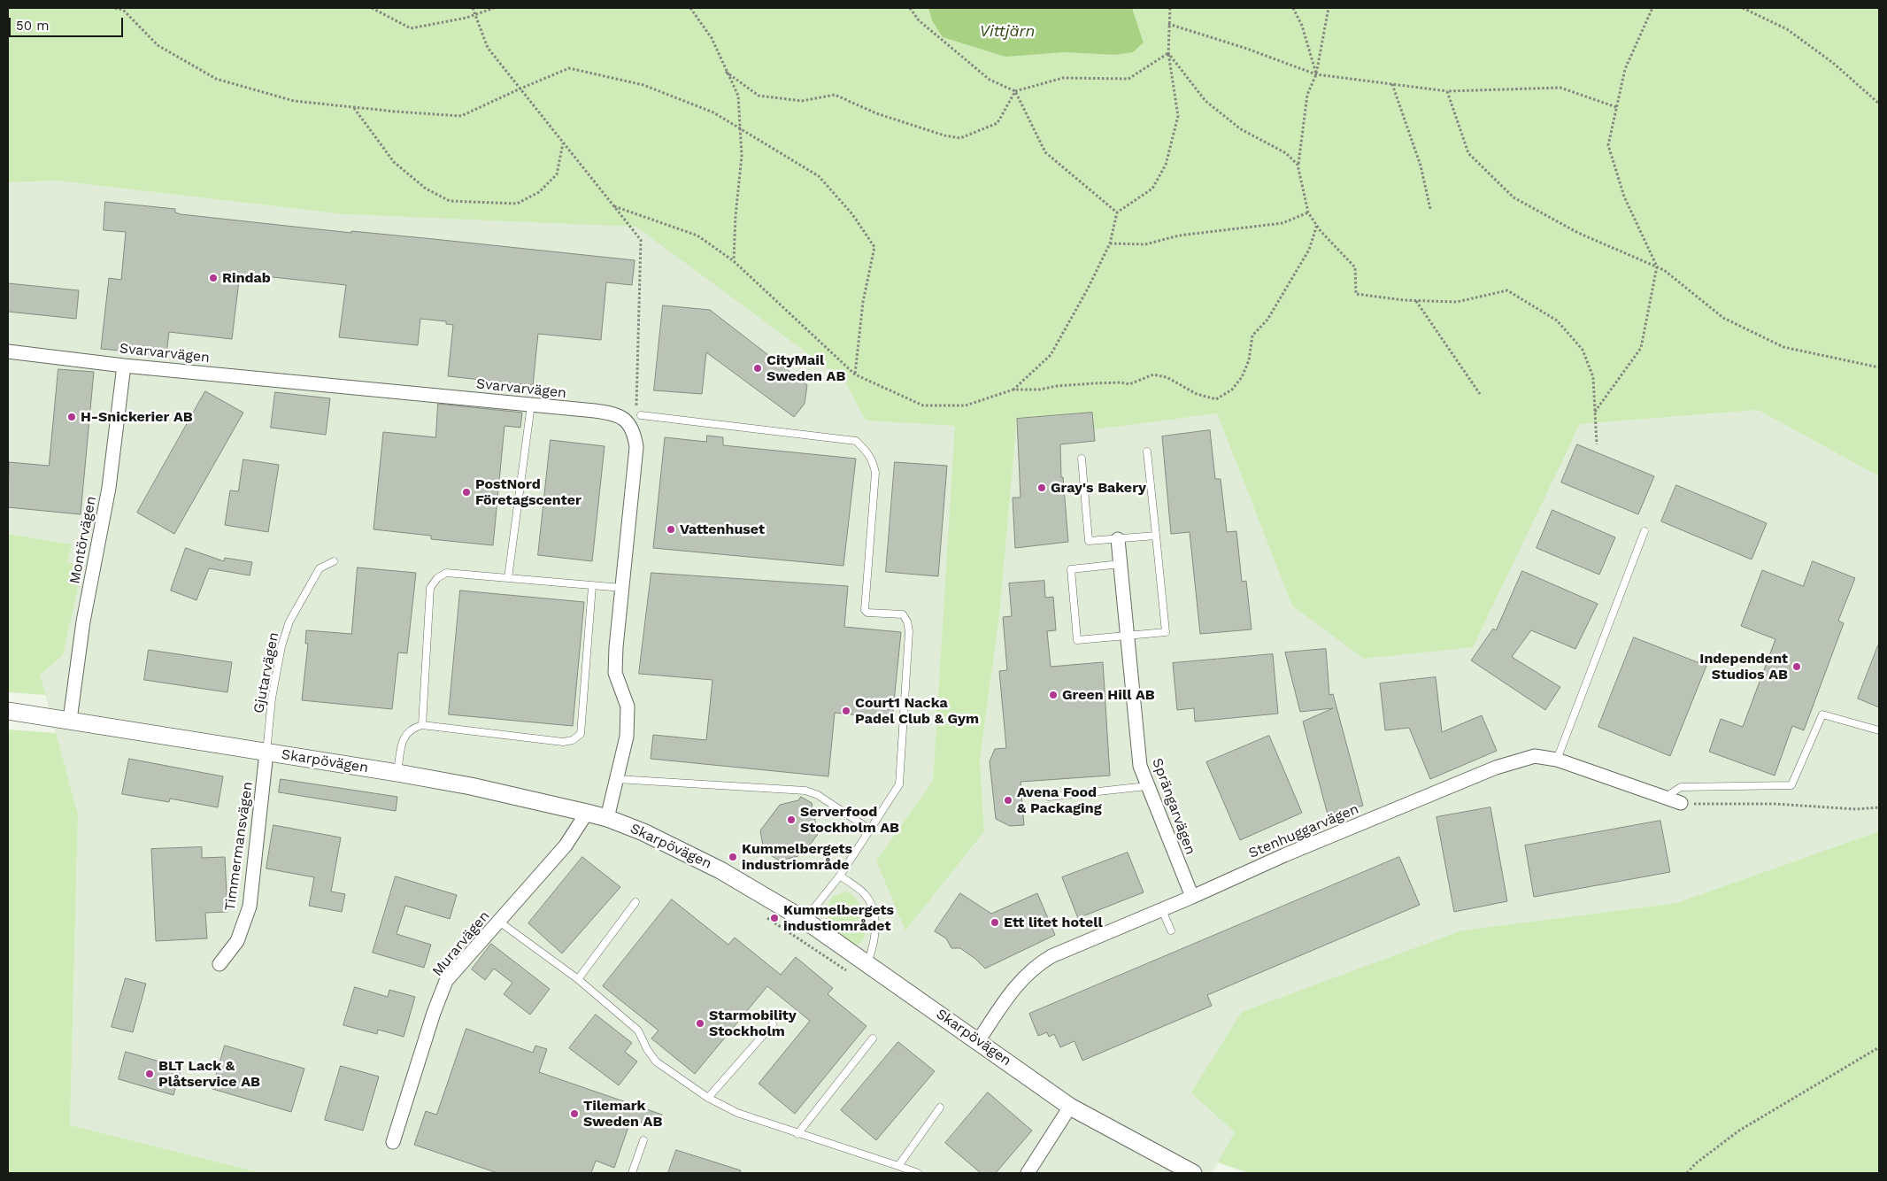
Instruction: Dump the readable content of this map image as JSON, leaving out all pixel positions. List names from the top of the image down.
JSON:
{
  "streets": {
    "street": [
      "Svarvarvägen",
      "Montörvägen",
      "Skarpövägen",
      "Sprängarvägen",
      "Stenhuggarvägen",
      "Timmermansvägen",
      "Murarvägen"
    ],
    "lane": ["Gjutarvägen"]
  },
  "crossings": [
    ["Svarvarvägen", "Montörvägen"],
    ["Svarvarvägen", "Skarpövägen"],
    ["Montörvägen", "Skarpövägen"],
    ["Gjutarvägen", "Skarpövägen"],
    ["Gjutarvägen", "Timmermansvägen"],
    ["Skarpövägen", "Stenhuggarvägen"],
    ["Skarpövägen", "Timmermansvägen"],
    ["Skarpövägen", "Murarvägen"],
    ["Sprängarvägen", "Stenhuggarvägen"]
  ],
  "water": ["Vittjärn"],
  "places": [
    "Rindab",
    "CityMail Sweden AB",
    "H-Snickerier AB",
    "Gray's Bakery",
    "PostNord Företagscenter",
    "Vattenhuset",
    "Independent Studios AB",
    "Green Hill AB",
    "Court1 Nacka Padel Club & Gym",
    "Avena Food & Packaging",
    "Serverfood Stockholm AB",
    "Kummelbergets industriområde",
    "Kummelbergets industiområdet",
    "Ett litet hotell",
    "Starmobility Stockholm",
    "BLT Lack & Plåtservice AB",
    "Tilemark Sweden AB"
  ],
  "scale_bar": "50 m"
}
